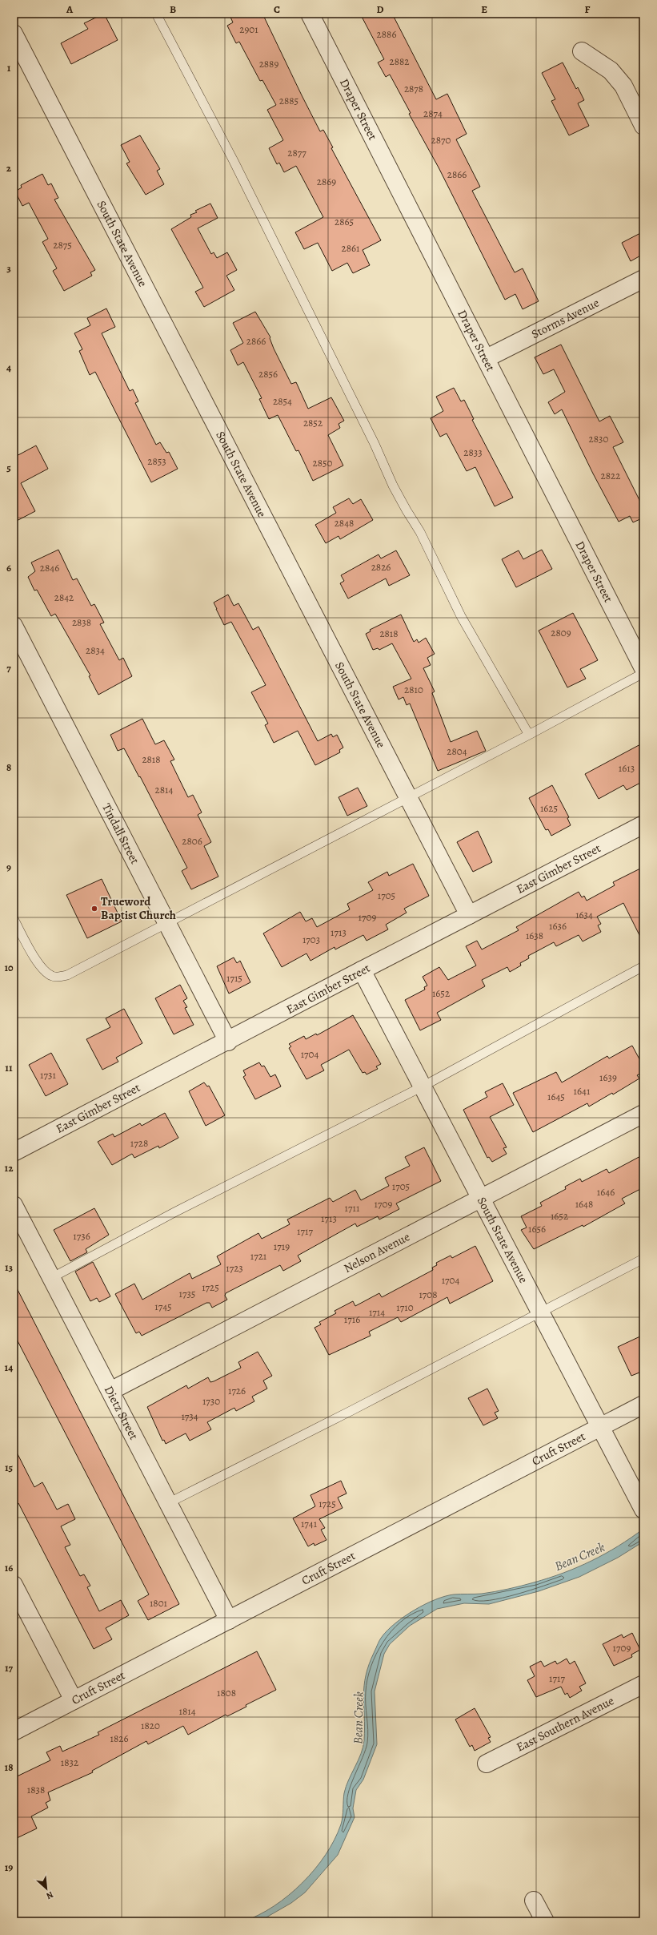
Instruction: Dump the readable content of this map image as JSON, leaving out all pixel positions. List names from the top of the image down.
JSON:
{
  "streets": {
    "street": [
      "Draper Street",
      "South State Avenue",
      "Storms Avenue",
      "Tindall Street",
      "East Gimber Street",
      "Nelson Avenue",
      "Dietz Street",
      "Cruft Street",
      "East Southern Avenue"
    ]
  },
  "crossings": [
    ["Draper Street", "Storms Avenue"],
    ["South State Avenue", "East Gimber Street"],
    ["South State Avenue", "Nelson Avenue"],
    ["South State Avenue", "Cruft Street"],
    ["Tindall Street", "East Gimber Street"],
    ["Nelson Avenue", "Dietz Street"],
    ["Dietz Street", "Cruft Street"]
  ],
  "water": ["Bean Creek"],
  "places": ["Trueword Baptist Church"],
  "house_numbers": [
    "2901",
    "2886",
    "2882",
    "2889",
    "2878",
    "2885",
    "2874",
    "2870",
    "2877",
    "2866",
    "2869",
    "2865",
    "2875",
    "2861",
    "2866",
    "2856",
    "2854",
    "2852",
    "2830",
    "2833",
    "2853",
    "2850",
    "2822",
    "2848",
    "2826",
    "2846",
    "2842",
    "2838",
    "2809",
    "2818",
    "2834",
    "2810",
    "2804",
    "2818",
    "1613",
    "2814",
    "1625",
    "2806",
    "1705",
    "1634",
    "1709",
    "1636",
    "1713",
    "1638",
    "1703",
    "1715",
    "1652",
    "1704",
    "1731",
    "1639",
    "1641",
    "1645",
    "1728",
    "1705",
    "1646",
    "1709",
    "1648",
    "1711",
    "1652",
    "1713",
    "1656",
    "1717",
    "1736",
    "1719",
    "1721",
    "1723",
    "1704",
    "1725",
    "1735",
    "1708",
    "1745",
    "1710",
    "1714",
    "1716",
    "1726",
    "1730",
    "1734",
    "1725",
    "1741",
    "1801",
    "1709",
    "1717",
    "1808",
    "1814",
    "1820",
    "1826",
    "1832",
    "1838"
  ],
  "north": "bottom right",
  "grid": {
    "columns": [
      "A",
      "B",
      "C",
      "D",
      "E",
      "F"
    ],
    "rows": [
      "1",
      "2",
      "3",
      "4",
      "5",
      "6",
      "7",
      "8",
      "9",
      "10",
      "11",
      "12",
      "13",
      "14",
      "15",
      "16",
      "17",
      "18",
      "19"
    ]
  }
}
